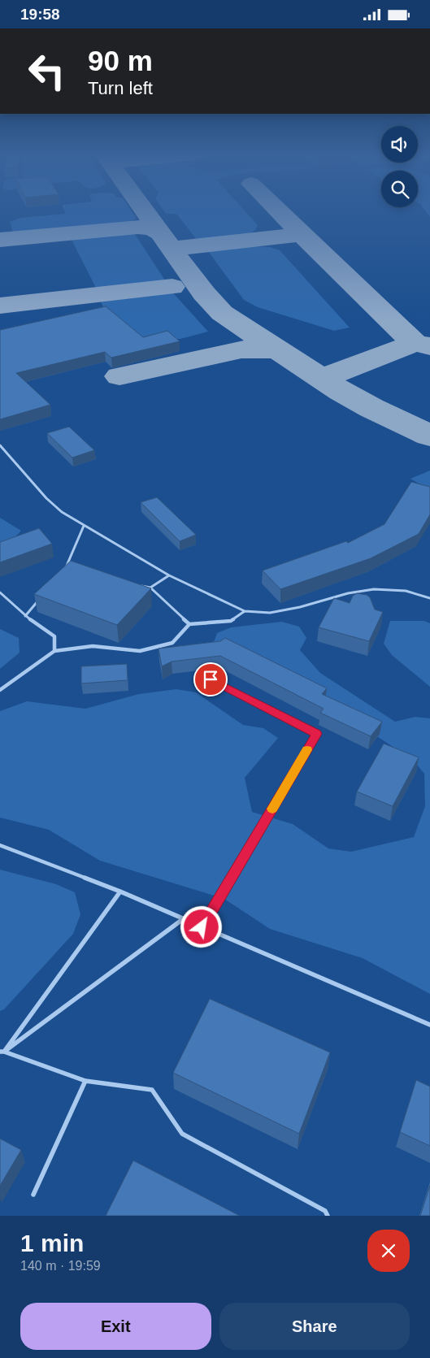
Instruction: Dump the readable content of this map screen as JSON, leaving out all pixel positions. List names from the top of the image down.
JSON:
{
  "page": {
    "status": "19:58",
    "turn": ["90 m", "Turn left"],
    "heading": ["1 min", "140 m · 19:59"],
    "buttons": ["Exit", "Share"]
  }
}
